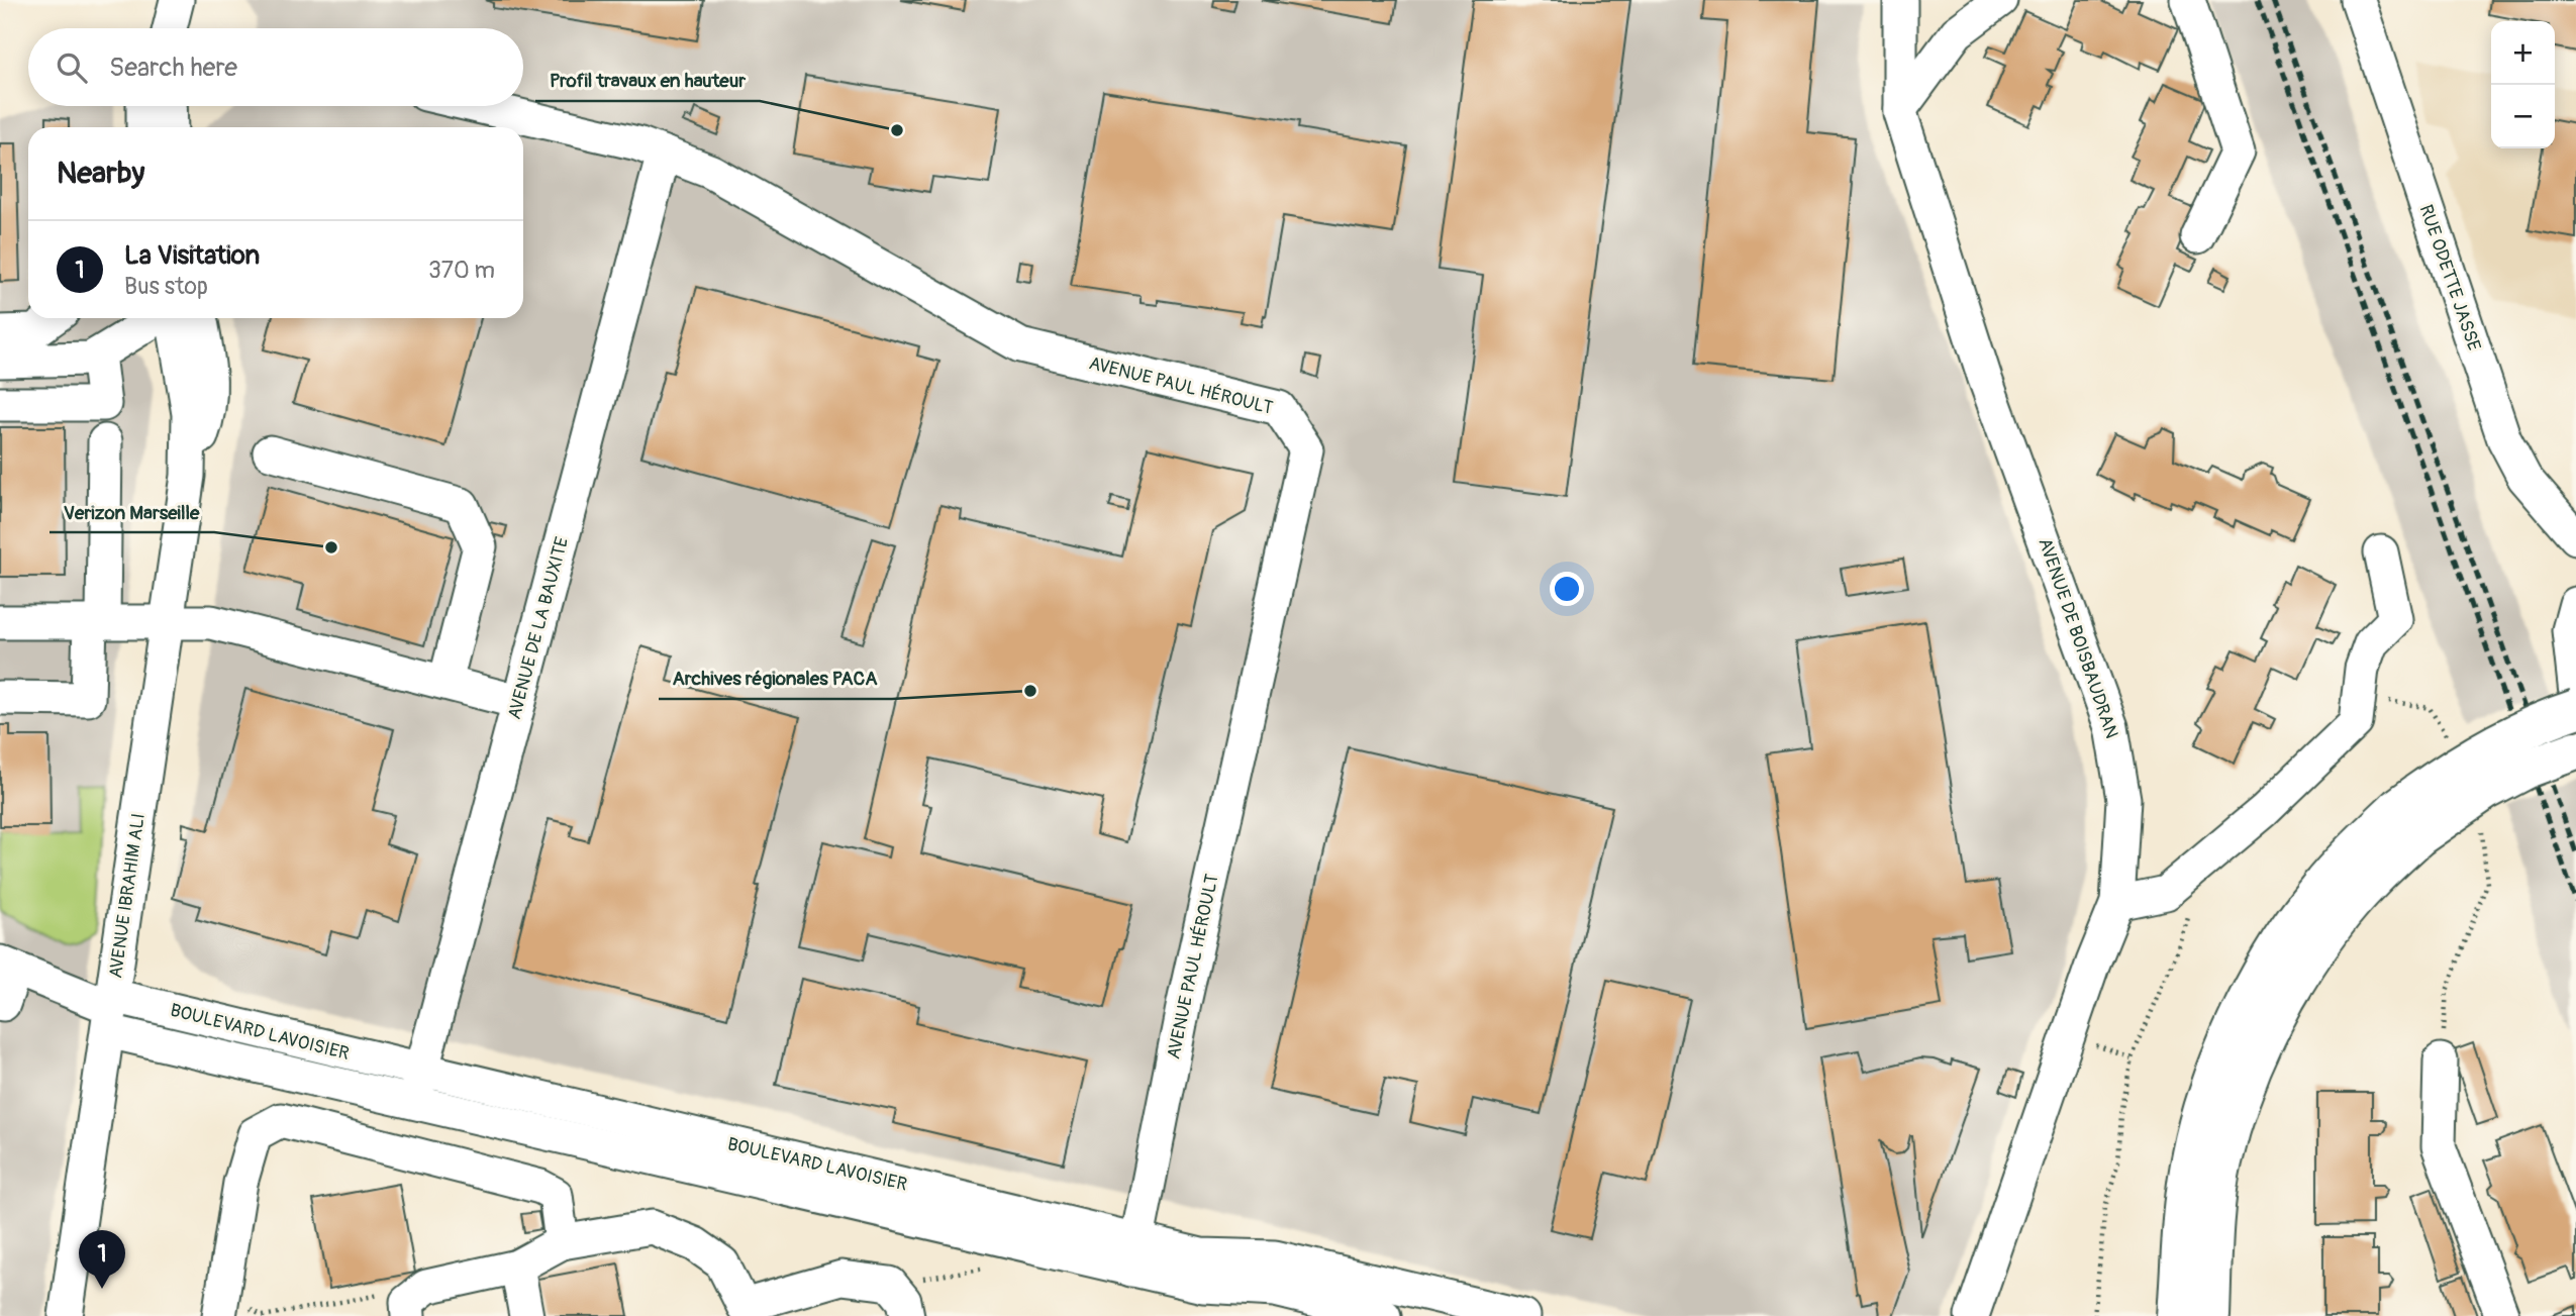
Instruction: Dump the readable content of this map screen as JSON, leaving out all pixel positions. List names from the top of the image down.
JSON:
{
  "streets": {
    "street": [
      "RUE ODETTE JASSE",
      "AVENUE PAUL HÉROULT",
      "AVENUE DE LA BAUXITE",
      "AVENUE DE BOISBAUDRAN",
      "AVENUE IBRAHIM ALI",
      "BOULEVARD LAVOISIER"
    ]
  },
  "crossings": [
    ["AVENUE PAUL HÉROULT", "AVENUE DE LA BAUXITE"],
    ["AVENUE PAUL HÉROULT", "BOULEVARD LAVOISIER"],
    ["AVENUE DE LA BAUXITE", "BOULEVARD LAVOISIER"],
    ["AVENUE IBRAHIM ALI", "BOULEVARD LAVOISIER"]
  ],
  "places": ["Profil travaux en hauteur", "Verizon Marseille", "Archives régionales PACA"],
  "page": {
    "map_buttons": ["+", "−"],
    "search": "Search here",
    "heading": "Nearby",
    "list": [
      {
        "mark": "1",
        "name": "La Visitation",
        "note": "Bus stop",
        "value": "370 m"
      }
    ],
    "pins": "1"
  }
}
